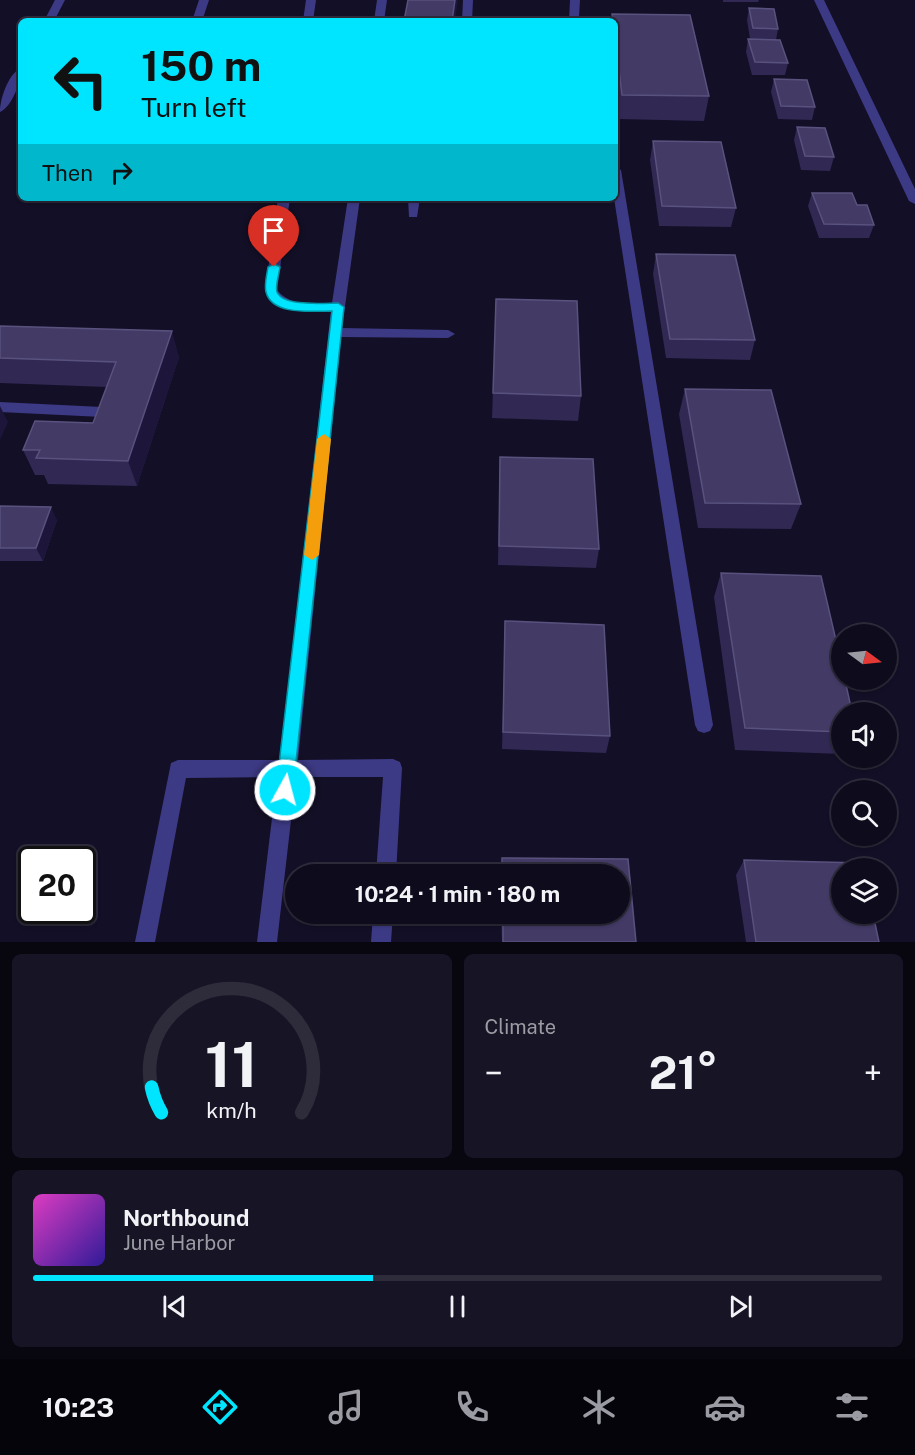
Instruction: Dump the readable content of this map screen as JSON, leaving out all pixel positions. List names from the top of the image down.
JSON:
{
  "north": "right",
  "page": {
    "turn": ["150 m", "Turn left"],
    "then": "Then",
    "limit": "20",
    "trip": "10:24 · 1 min · 180 m",
    "tile": "Climate",
    "heat": ["−", "21°", "+"],
    "song": ["Northbound", "June Harbor"],
    "tabs": "10:23",
    "gauge": ["11", "km/h"]
  }
}
